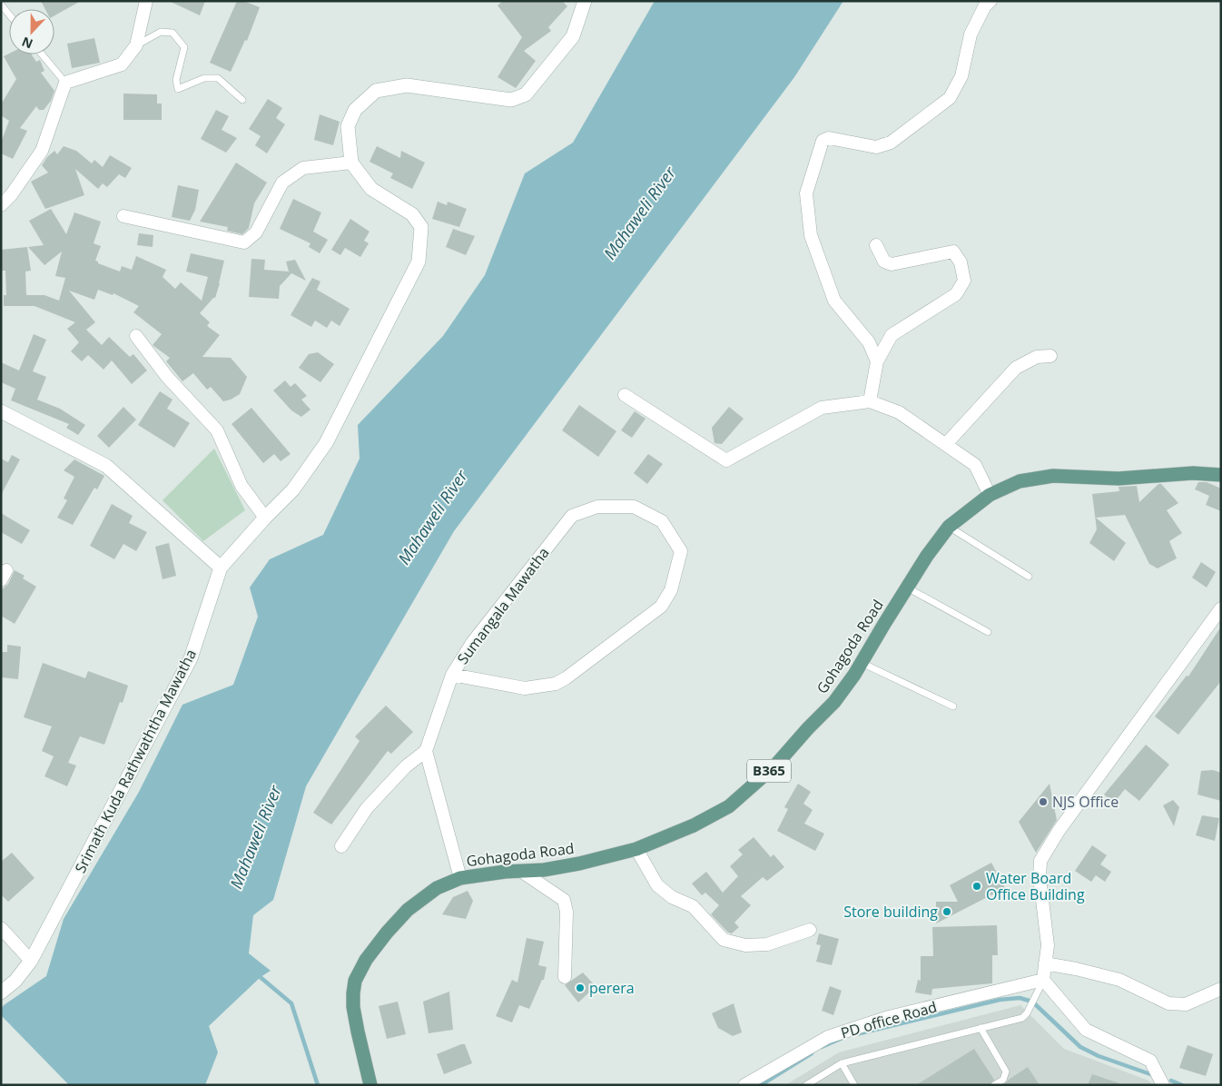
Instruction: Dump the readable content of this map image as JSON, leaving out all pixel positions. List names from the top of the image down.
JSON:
{
  "streets": {
    "main road": ["Gohagoda Road", "B365"],
    "street": ["Sumangala Mawatha", "Srimath Kuda Rathwaththa Mawatha", "PD office Road"]
  },
  "water": ["Mahaweli River"],
  "places": [
    "NJS Office",
    "Water Board Office Building",
    "Store building",
    "perera"
  ],
  "north": "bottom"
}
